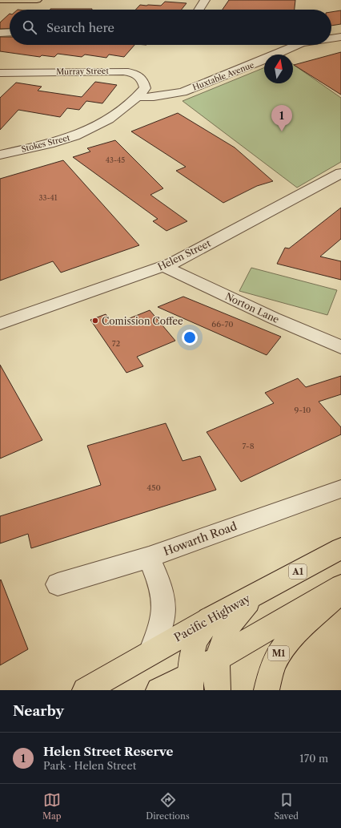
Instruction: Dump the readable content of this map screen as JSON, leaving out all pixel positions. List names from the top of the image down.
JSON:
{
  "streets": {
    "main road": ["A1", "Pacific Highway", "M1"],
    "street": [
      "Murray Street",
      "Huxtable Avenue",
      "Stokes Street",
      "Helen Street",
      "Norton Lane",
      "Howarth Road"
    ]
  },
  "crossings": [
    ["Murray Street", "Huxtable Avenue"],
    ["Murray Street", "Stokes Street"],
    ["Huxtable Avenue", "Stokes Street"],
    ["Helen Street", "Norton Lane"],
    ["A1", "Pacific Highway"]
  ],
  "places": ["Comission Coffee"],
  "house_numbers": [
    "43-45",
    "33-41",
    "66-70",
    "72",
    "9-10",
    "7-8",
    "450"
  ],
  "north": "top",
  "page": {
    "search": "Search here",
    "pins": "1",
    "heading": "Nearby",
    "list": [
      {
        "mark": "1",
        "name": "Helen Street Reserve",
        "note": "Park · Helen Street",
        "value": "170 m"
      }
    ],
    "nav": ["Map", "Directions", "Saved"]
  }
}
